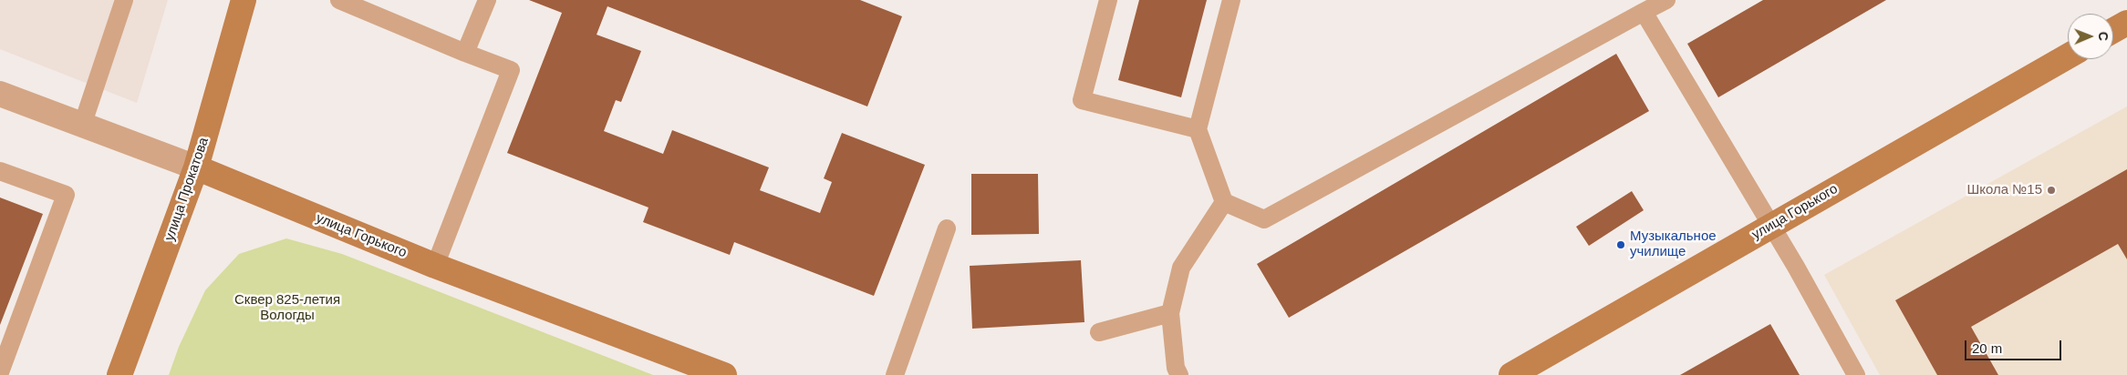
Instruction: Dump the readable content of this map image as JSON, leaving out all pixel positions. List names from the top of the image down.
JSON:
{
  "streets": {
    "street": ["улица Прокатова", "улица Горького"]
  },
  "crossings": [
    ["улица Прокатова", "улица Горького"]
  ],
  "parks": ["Сквер 825-летия Вологды"],
  "places": ["Школа №15", "Музыкальное училище"],
  "scale_bar": "20 m",
  "north": "right"
}
